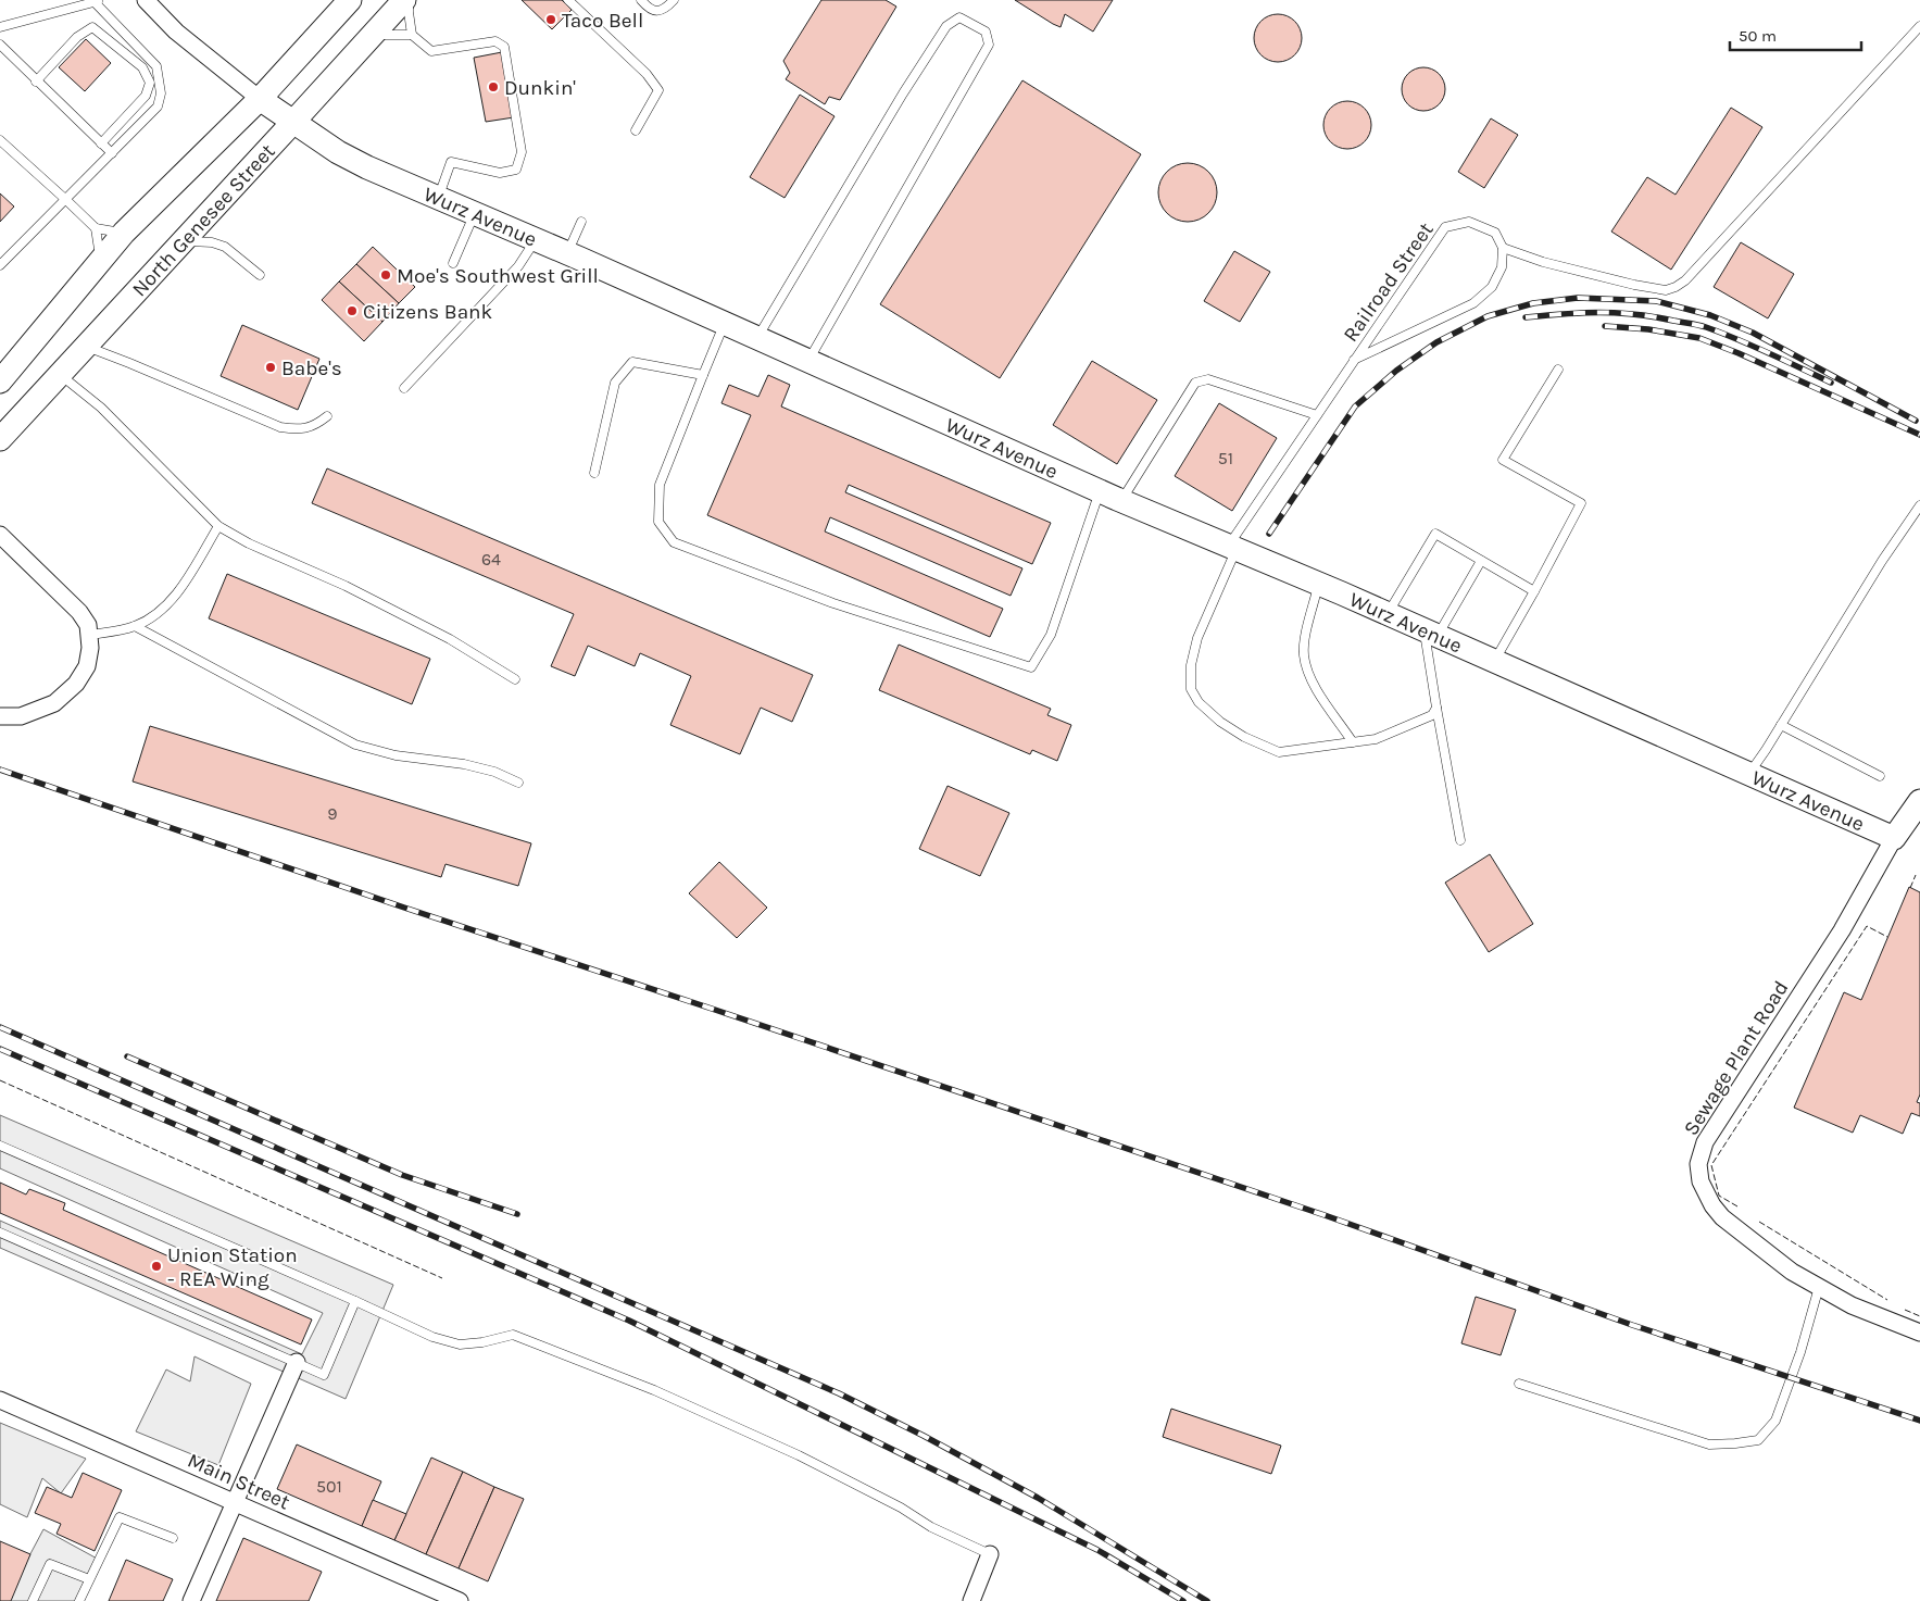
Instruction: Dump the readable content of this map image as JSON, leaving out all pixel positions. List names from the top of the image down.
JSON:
{
  "streets": {
    "street": [
      "Wurz Avenue",
      "North Genesee Street",
      "Sewage Plant Road",
      "Main Street"
    ],
    "lane": ["Railroad Street"]
  },
  "crossings": [
    ["Wurz Avenue", "North Genesee Street"],
    ["Wurz Avenue", "Railroad Street"],
    ["Wurz Avenue", "Sewage Plant Road"]
  ],
  "places": [
    "Taco Bell",
    "Dunkin'",
    "Moe's Southwest Grill",
    "Citizens Bank",
    "Babe's",
    "Union Station - REA Wing"
  ],
  "house_numbers": [
    "51",
    "64",
    "9",
    "501"
  ],
  "scale_bar": "50 m"
}
